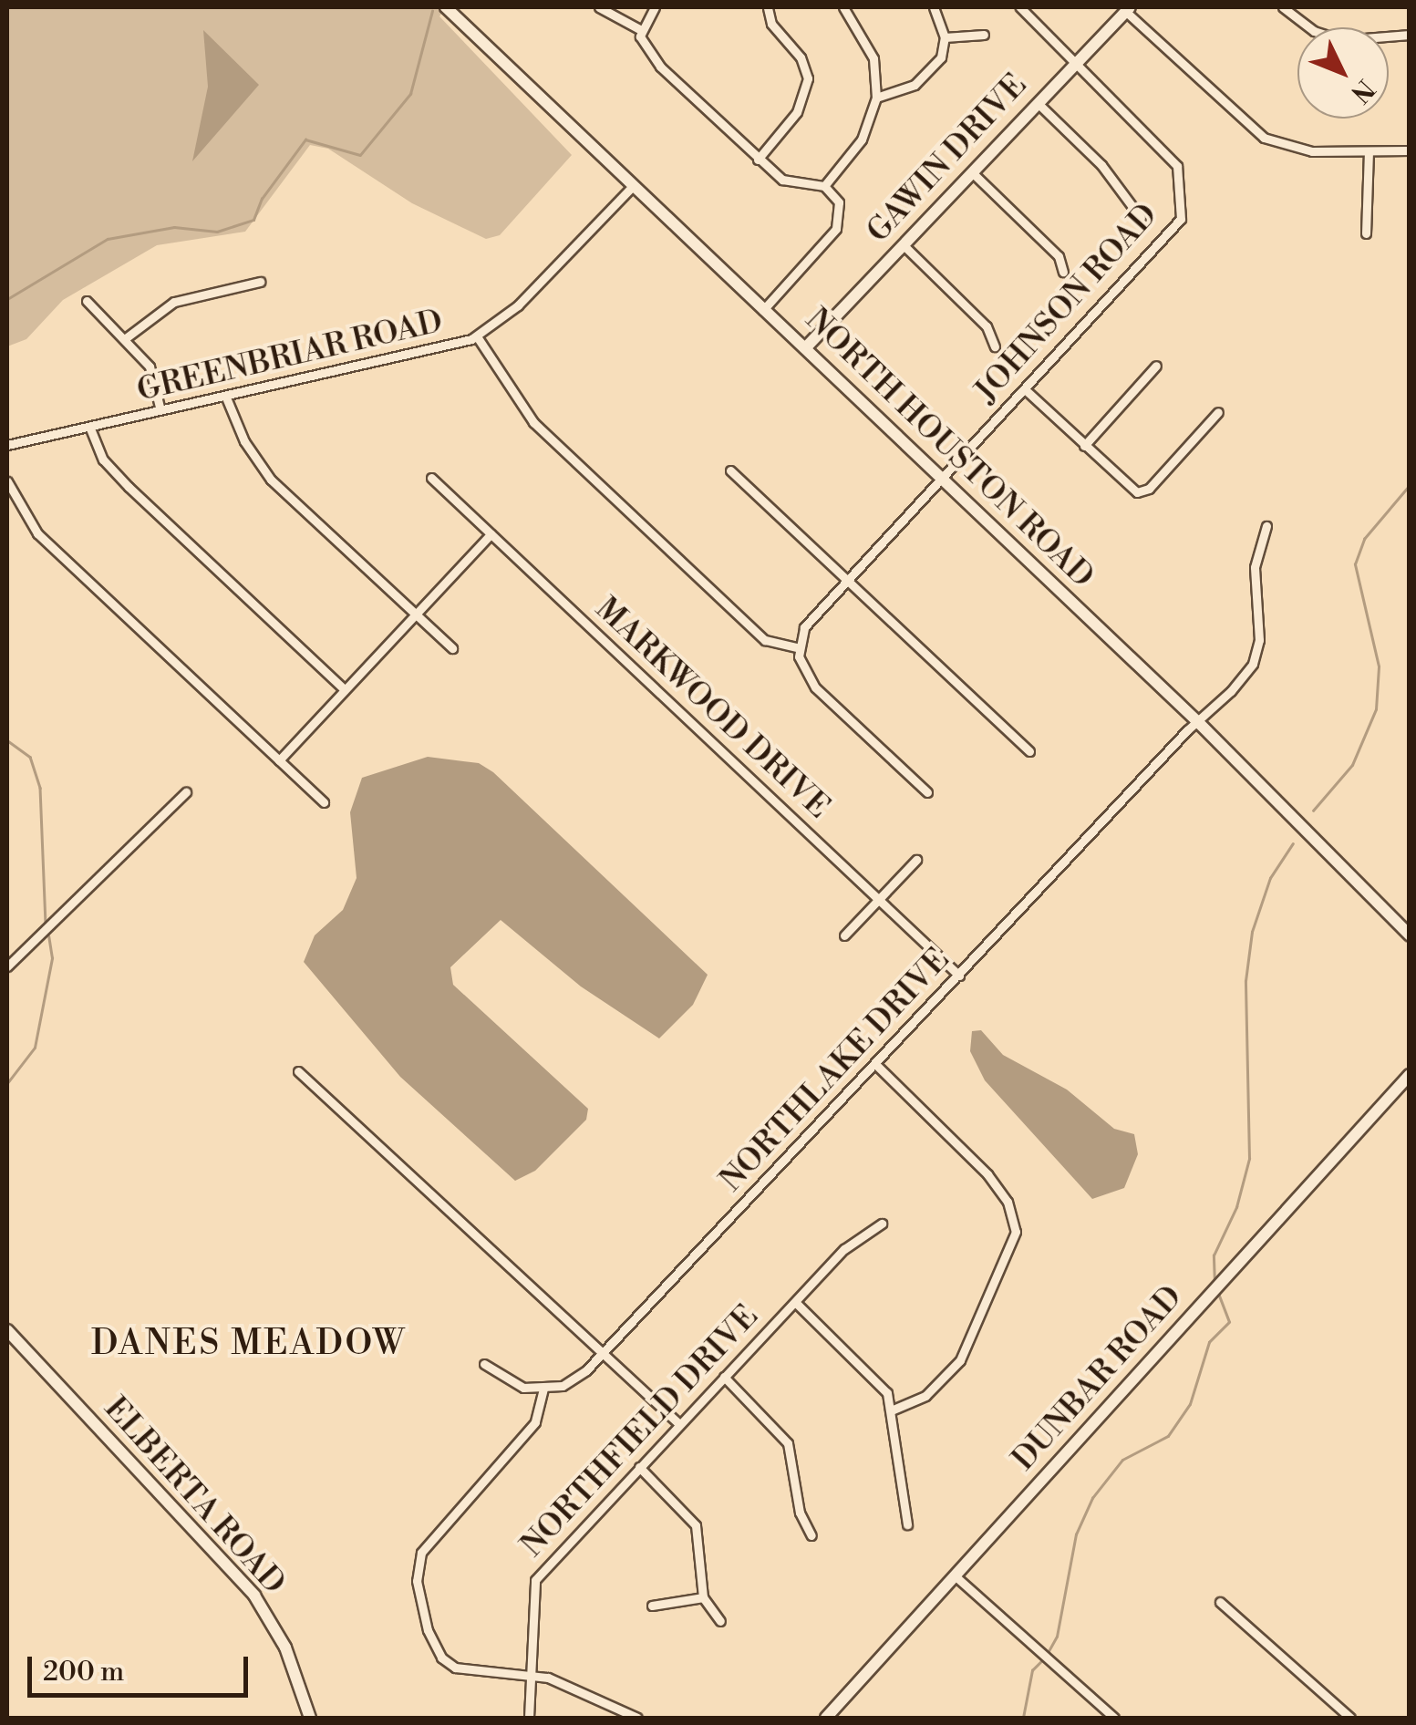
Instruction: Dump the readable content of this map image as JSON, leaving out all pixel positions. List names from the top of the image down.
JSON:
{
  "streets": {
    "street": [
      "GAWIN DRIVE",
      "JOHNSON ROAD",
      "GREENBRIAR ROAD",
      "NORTH HOUSTON ROAD",
      "MARKWOOD DRIVE",
      "NORTHLAKE DRIVE",
      "DUNBAR ROAD",
      "NORTHFIELD DRIVE",
      "ELBERTA ROAD"
    ]
  },
  "crossings": [
    ["GAWIN DRIVE", "JOHNSON ROAD"],
    ["GAWIN DRIVE", "NORTH HOUSTON ROAD"],
    ["JOHNSON ROAD", "NORTH HOUSTON ROAD"],
    ["GREENBRIAR ROAD", "NORTH HOUSTON ROAD"],
    ["NORTH HOUSTON ROAD", "NORTHLAKE DRIVE"],
    ["MARKWOOD DRIVE", "NORTHLAKE DRIVE"]
  ],
  "districts": ["DANES MEADOW"],
  "scale_bar": "200 m",
  "north": "bottom right"
}
